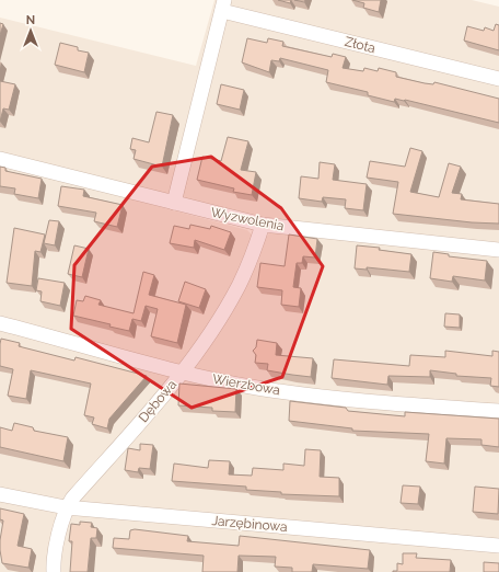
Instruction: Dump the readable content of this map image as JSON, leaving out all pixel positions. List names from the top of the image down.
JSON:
{
  "streets": {
    "street": [
      "Złota",
      "Wyzwolenia",
      "Wierzbowa",
      "Dębowa",
      "Jarzębinowa"
    ]
  },
  "crossings": [
    ["Wyzwolenia", "Dębowa"],
    ["Wierzbowa", "Dębowa"],
    ["Dębowa", "Jarzębinowa"]
  ],
  "north": "top"
}
